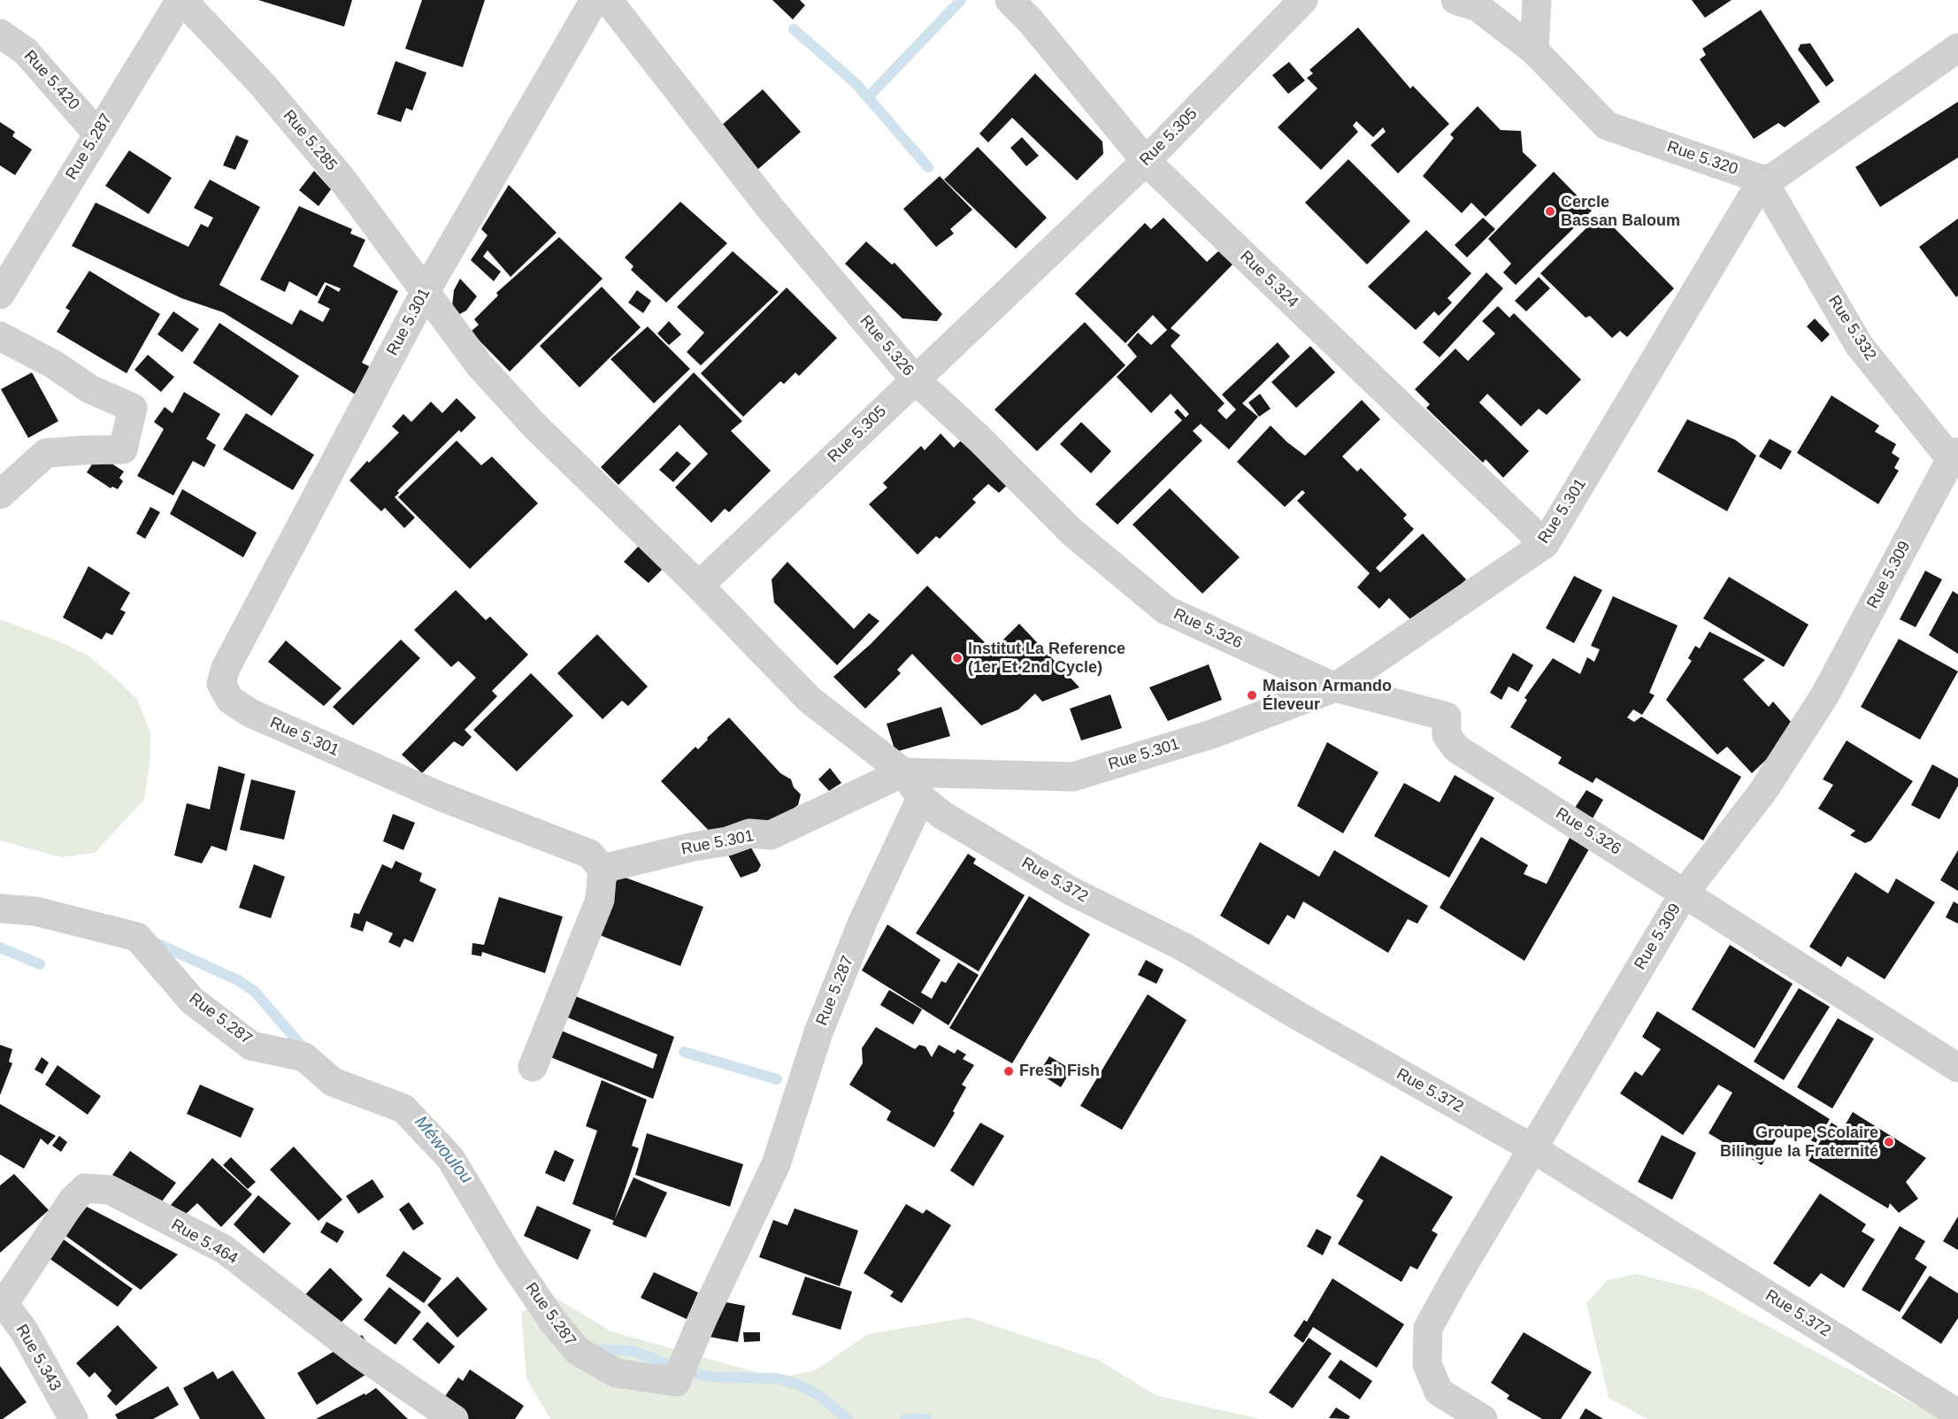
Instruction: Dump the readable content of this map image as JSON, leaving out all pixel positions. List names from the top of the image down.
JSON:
{
  "streets": {
    "street": [
      "Rue 5.420",
      "Rue 5.305",
      "Rue 5.285",
      "Rue 5.287",
      "Rue 5.320",
      "Rue 5.324",
      "Rue 5.301",
      "Rue 5.332",
      "Rue 5.326",
      "Rue 5.309",
      "Rue 5.372",
      "Rue 5.464",
      "Rue 5.343"
    ]
  },
  "crossings": [
    ["Rue 5.420", "Rue 5.287"],
    ["Rue 5.305", "Rue 5.324"],
    ["Rue 5.305", "Rue 5.326"],
    ["Rue 5.305", "Rue 5.372"],
    ["Rue 5.285", "Rue 5.287"],
    ["Rue 5.285", "Rue 5.301"],
    ["Rue 5.287", "Rue 5.372"],
    ["Rue 5.320", "Rue 5.301"],
    ["Rue 5.320", "Rue 5.332"],
    ["Rue 5.324", "Rue 5.301"],
    ["Rue 5.301", "Rue 5.332"],
    ["Rue 5.301", "Rue 5.326"],
    ["Rue 5.301", "Rue 5.372"],
    ["Rue 5.332", "Rue 5.309"],
    ["Rue 5.326", "Rue 5.309"],
    ["Rue 5.309", "Rue 5.372"],
    ["Rue 5.464", "Rue 5.343"]
  ],
  "water": ["Méwoulou"],
  "places": [
    "Cercle Bassan Baloum",
    "Institut La Reference (1er Et 2nd Cycle)",
    "Maison Armando Éleveur",
    "Fresh Fish",
    "Groupe Scolaire Bilingue la Fraternité"
  ]
}
